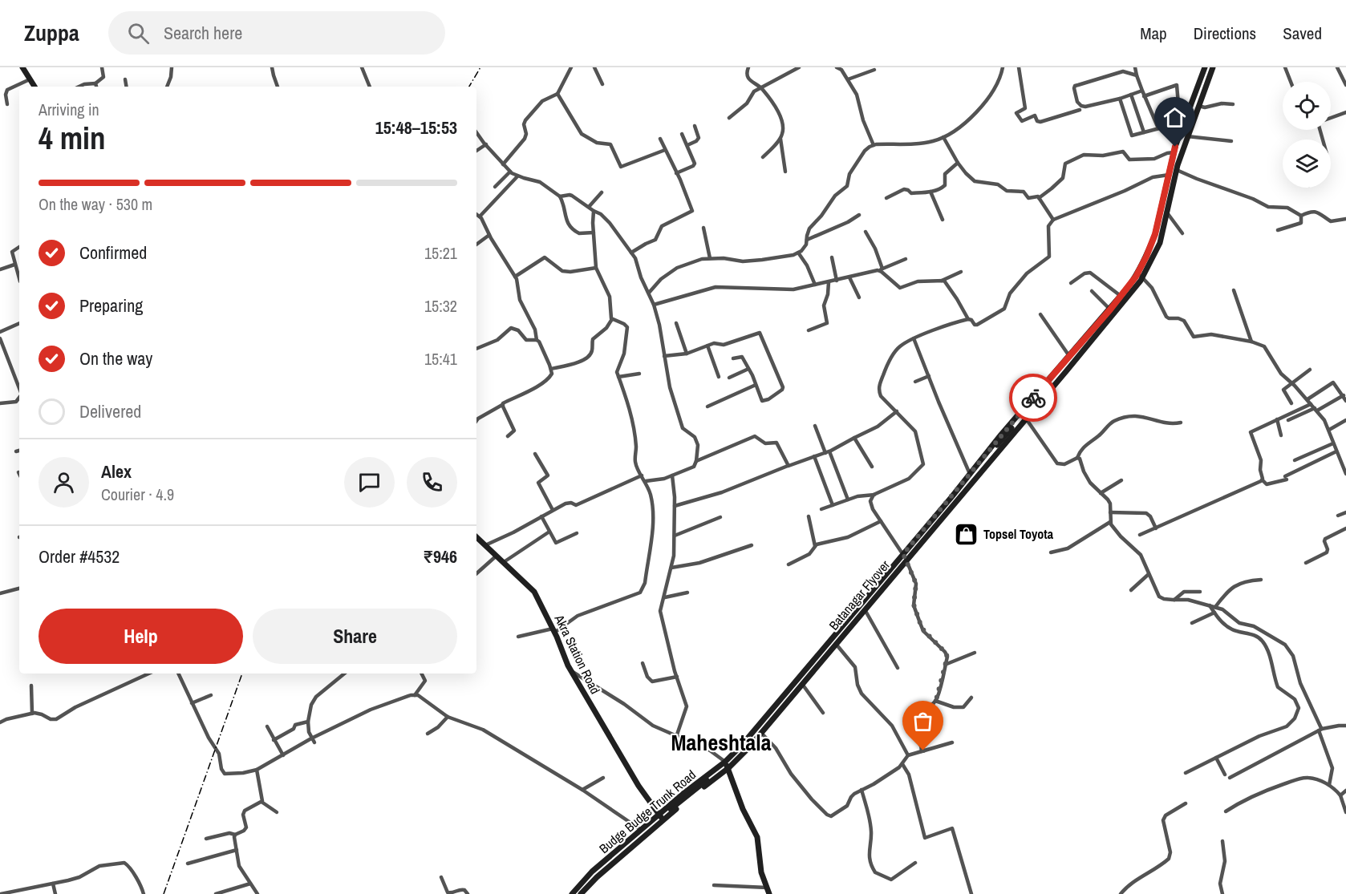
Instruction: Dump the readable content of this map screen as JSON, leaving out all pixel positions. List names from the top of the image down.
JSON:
{
  "streets": {
    "street": ["Batanagar Flyover", "Akra Station Road", "Budge Budge Trunk Road"]
  },
  "crossings": [
    ["Batanagar Flyover", "Budge Budge Trunk Road"],
    ["Akra Station Road", "Budge Budge Trunk Road"]
  ],
  "districts": ["Maheshtala"],
  "places": {
    "shop": ["Topsel Toyota"]
  },
  "page": {
    "header": "Zuppa",
    "search": "Search here",
    "nav": ["Map", "Directions", "Saved"],
    "heading": ["4 min", "Arriving in", "15:48–15:53"],
    "panel": [
      "Alex",
      "Courier · 4.9",
      "Order #4532",
      "₹946"
    ],
    "bar": "On the way · 530 m",
    "list": [
      ["Confirmed", "15:21"],
      ["Preparing", "15:32"],
      ["On the way", "15:41"],
      "Delivered"
    ],
    "buttons": ["Help", "Share"]
  }
}
